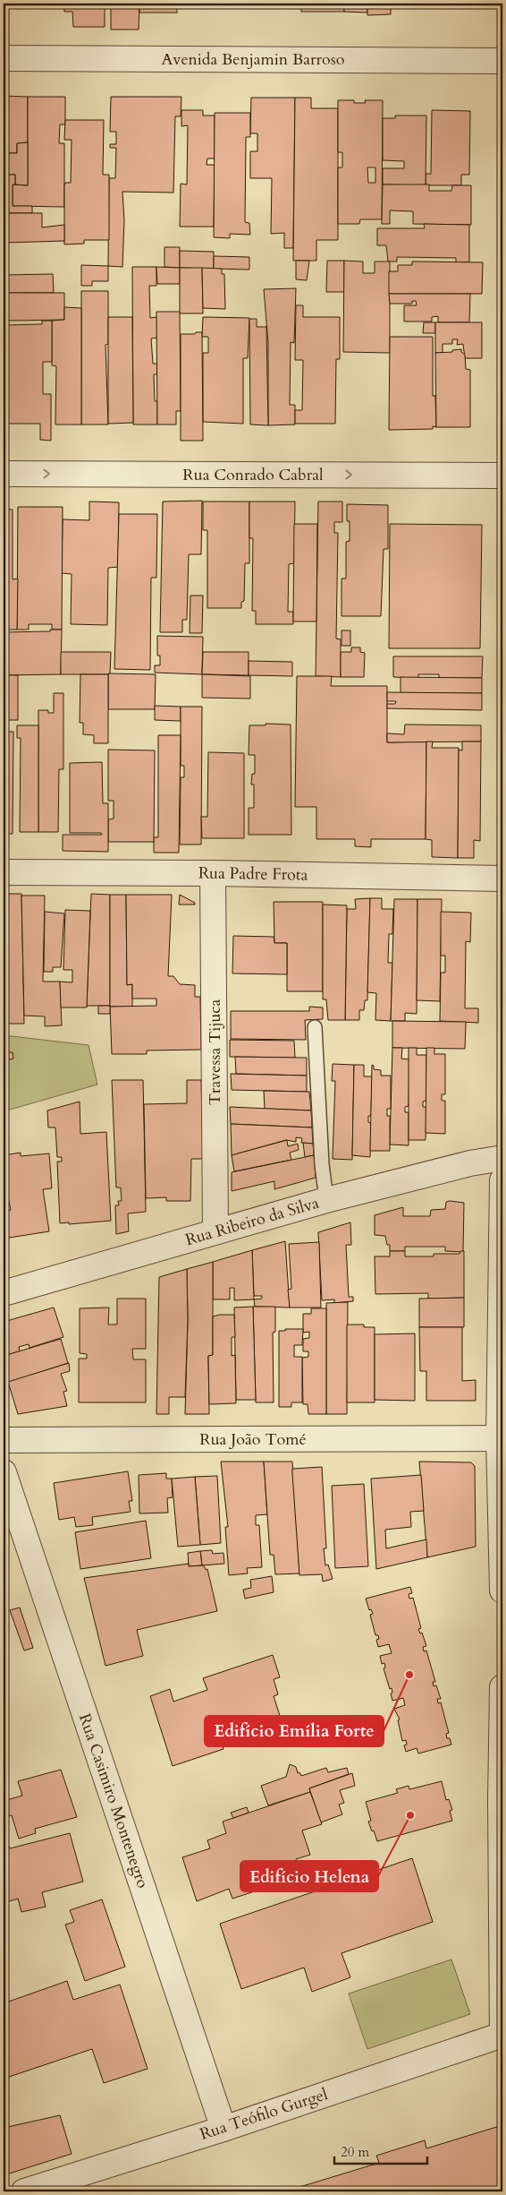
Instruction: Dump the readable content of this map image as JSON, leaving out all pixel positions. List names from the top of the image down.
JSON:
{
  "streets": {
    "street": [
      "Avenida Benjamin Barroso",
      "Rua Conrado Cabral",
      "Rua Padre Frota",
      "Travessa Tijuca",
      "Rua Ribeiro da Silva",
      "Rua João Tomé",
      "Rua Casimiro Montenegro",
      "Rua Teófilo Gurgel"
    ]
  },
  "crossings": [
    ["Rua Padre Frota", "Travessa Tijuca"],
    ["Travessa Tijuca", "Rua Ribeiro da Silva"],
    ["Rua Casimiro Montenegro", "Rua Teófilo Gurgel"]
  ],
  "one_way": ["Rua Conrado Cabral"],
  "places": ["Edifício Emília Forte", "Edifício Helena"],
  "scale_bar": "20 m"
}
